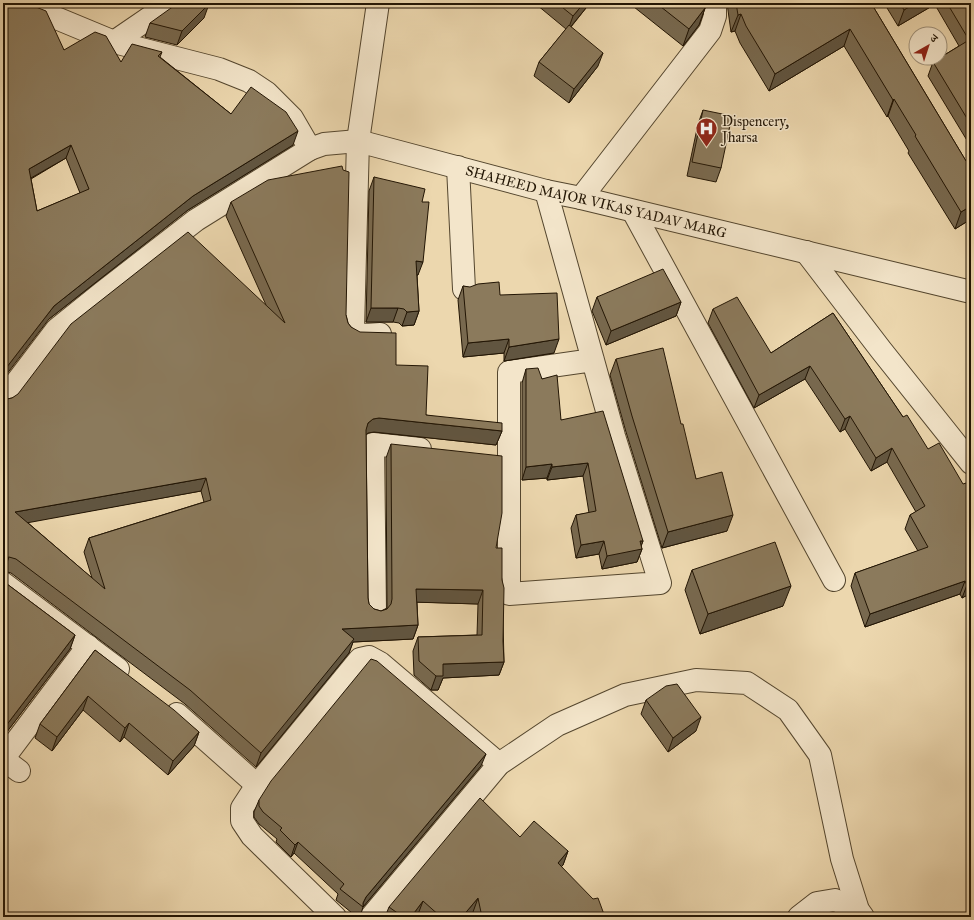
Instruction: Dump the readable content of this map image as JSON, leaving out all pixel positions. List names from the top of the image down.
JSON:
{
  "streets": {
    "street": ["SHAHEED MAJOR VIKAS YADAV MARG"]
  },
  "places": {
    "hospital": ["Dispencery, Jharsa"]
  },
  "north": "top right"
}
